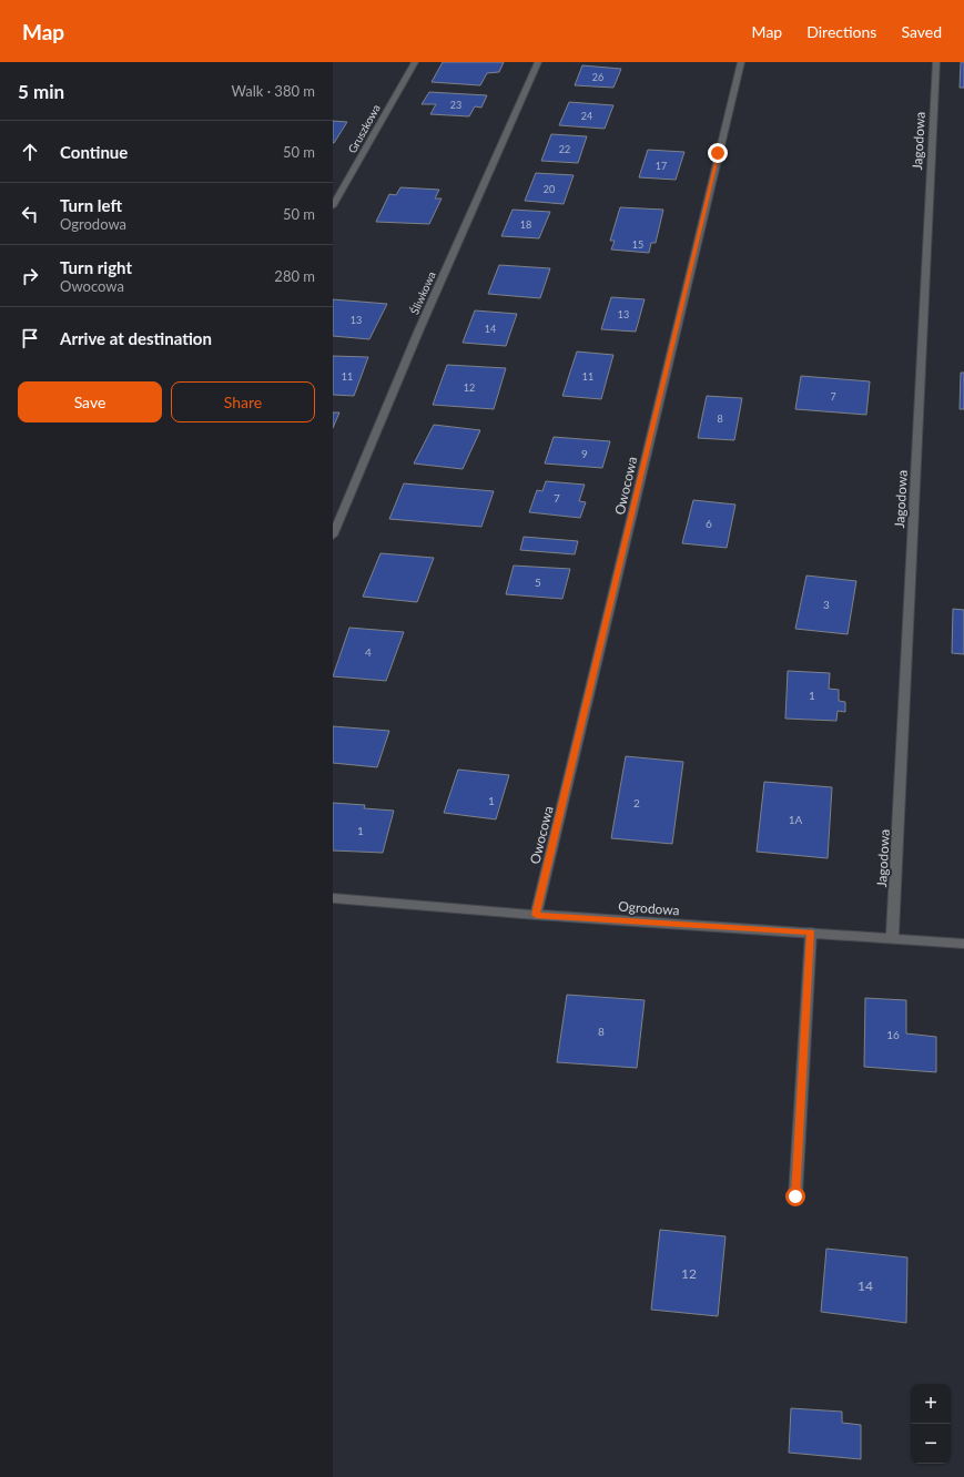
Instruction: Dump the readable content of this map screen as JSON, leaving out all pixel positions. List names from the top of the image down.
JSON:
{
  "streets": {
    "street": [
      "Gruszkowa",
      "Jagodowa",
      "Śliwkowa",
      "Owocowa",
      "Ogrodowa"
    ]
  },
  "crossings": [
    ["Jagodowa", "Ogrodowa"],
    ["Owocowa", "Ogrodowa"]
  ],
  "house_numbers": [
    "26",
    "23",
    "24",
    "22",
    "17",
    "20",
    "18",
    "15",
    "13",
    "13",
    "14",
    "11",
    "11",
    "12",
    "7",
    "8",
    "9",
    "7",
    "6",
    "5",
    "3",
    "4",
    "1",
    "1",
    "2",
    "1A",
    "1",
    "8",
    "16",
    "12",
    "14"
  ],
  "page": {
    "header": "Map",
    "nav": ["Map", "Directions", "Saved"],
    "heading": ["5 min", "Walk · 380 m"],
    "list": [
      ["Continue", "50 m"],
      ["Turn left", "Ogrodowa", "50 m"],
      ["Turn right", "Owocowa", "280 m"],
      "Arrive at destination"
    ],
    "buttons": ["Save", "Share"],
    "map_buttons": ["+", "−"]
  }
}
